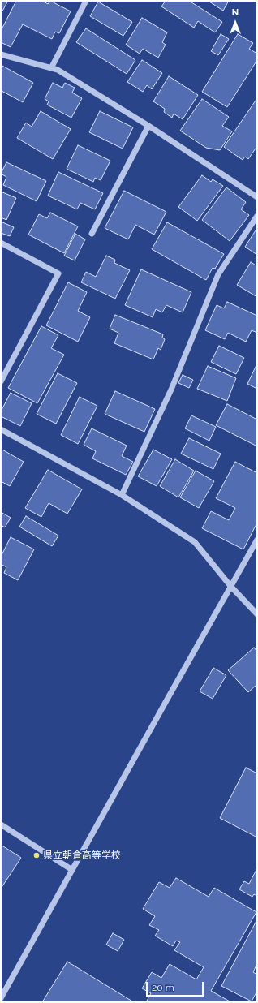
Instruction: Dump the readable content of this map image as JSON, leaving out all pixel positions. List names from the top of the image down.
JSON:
{
  "places": ["県立朝倉高等学校"],
  "scale_bar": "20 m",
  "north": "top"
}
